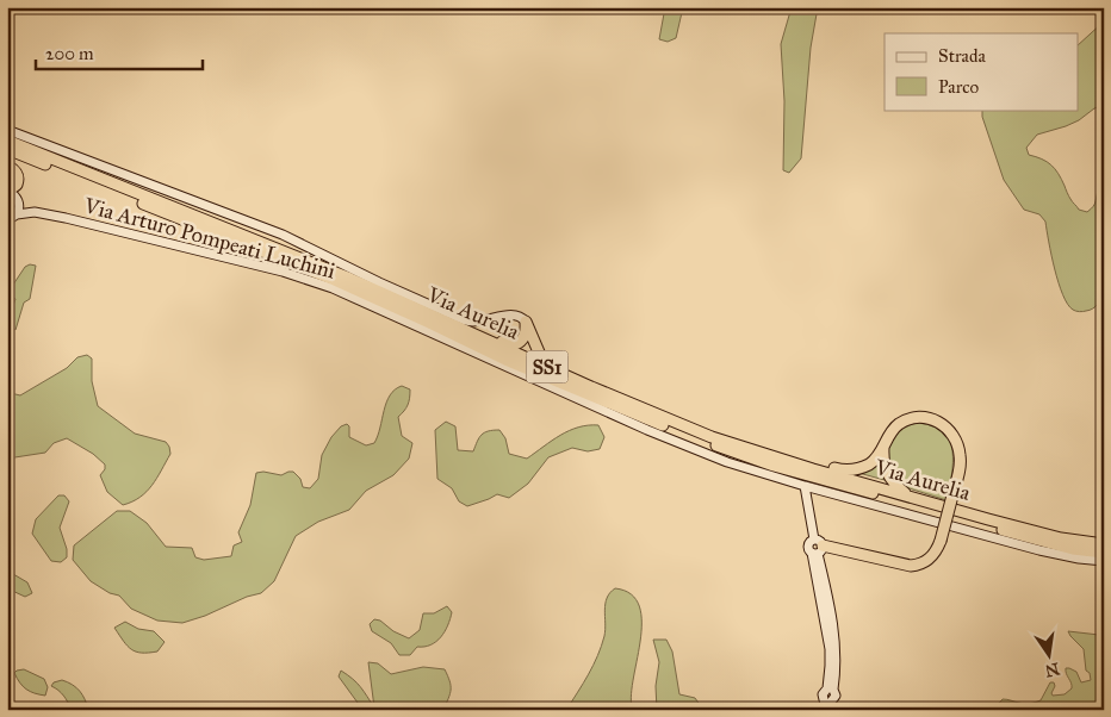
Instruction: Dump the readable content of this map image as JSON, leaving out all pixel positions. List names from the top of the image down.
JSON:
{
  "streets": {
    "highway": ["Via Aurelia", "SS1"],
    "street": ["Via Arturo Pompeati Luchini"]
  },
  "legend": ["Strada", "Parco"],
  "scale_bar": "200 m",
  "north": "bottom"
}
